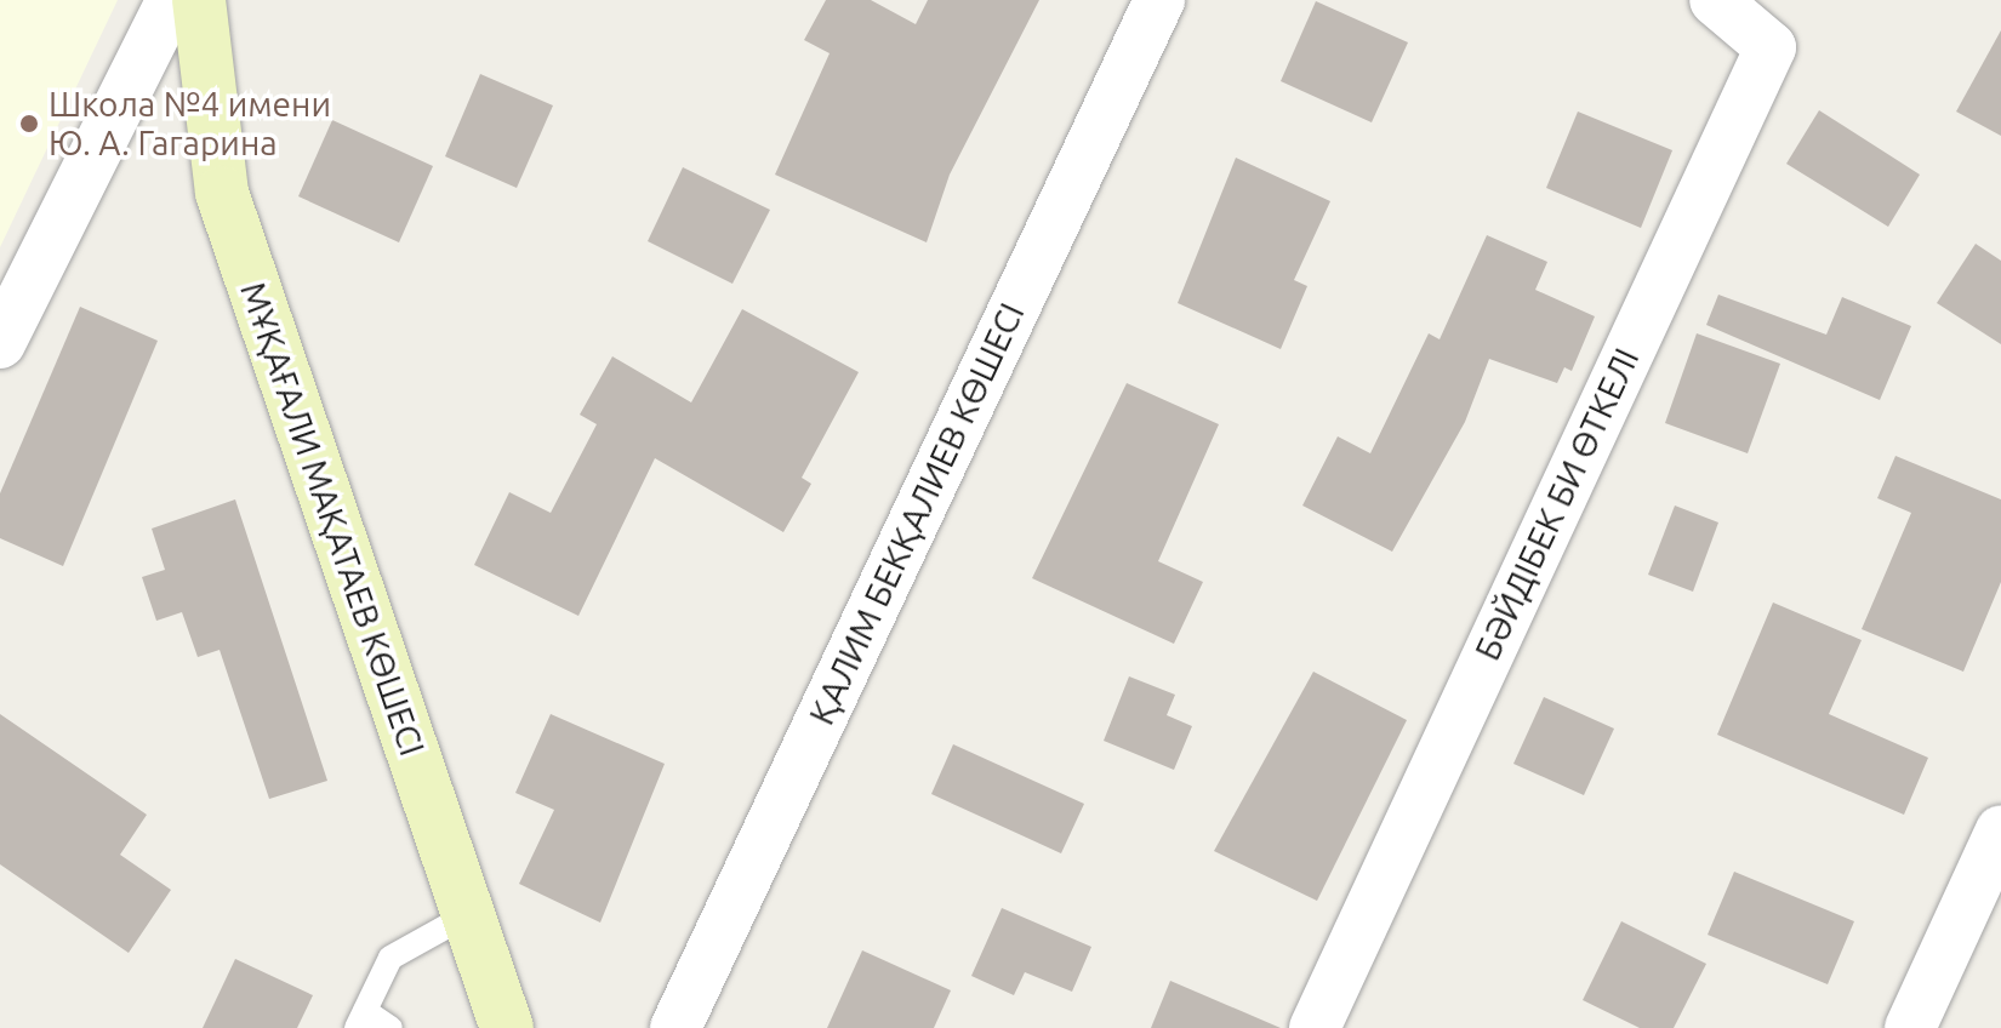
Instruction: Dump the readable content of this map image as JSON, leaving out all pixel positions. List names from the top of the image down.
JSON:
{
  "streets": {
    "street": ["БӘЙДІБЕК БИ ӨТКЕЛІ", "ҚАЛИМ БЕКҚАЛИЕВ КӨШЕСІ", "МҰҚАҒАЛИ МАҚАТАЕВ КӨШЕСІ"]
  },
  "places": ["Школа №4 имени Ю. А. Гагарина"]
}
